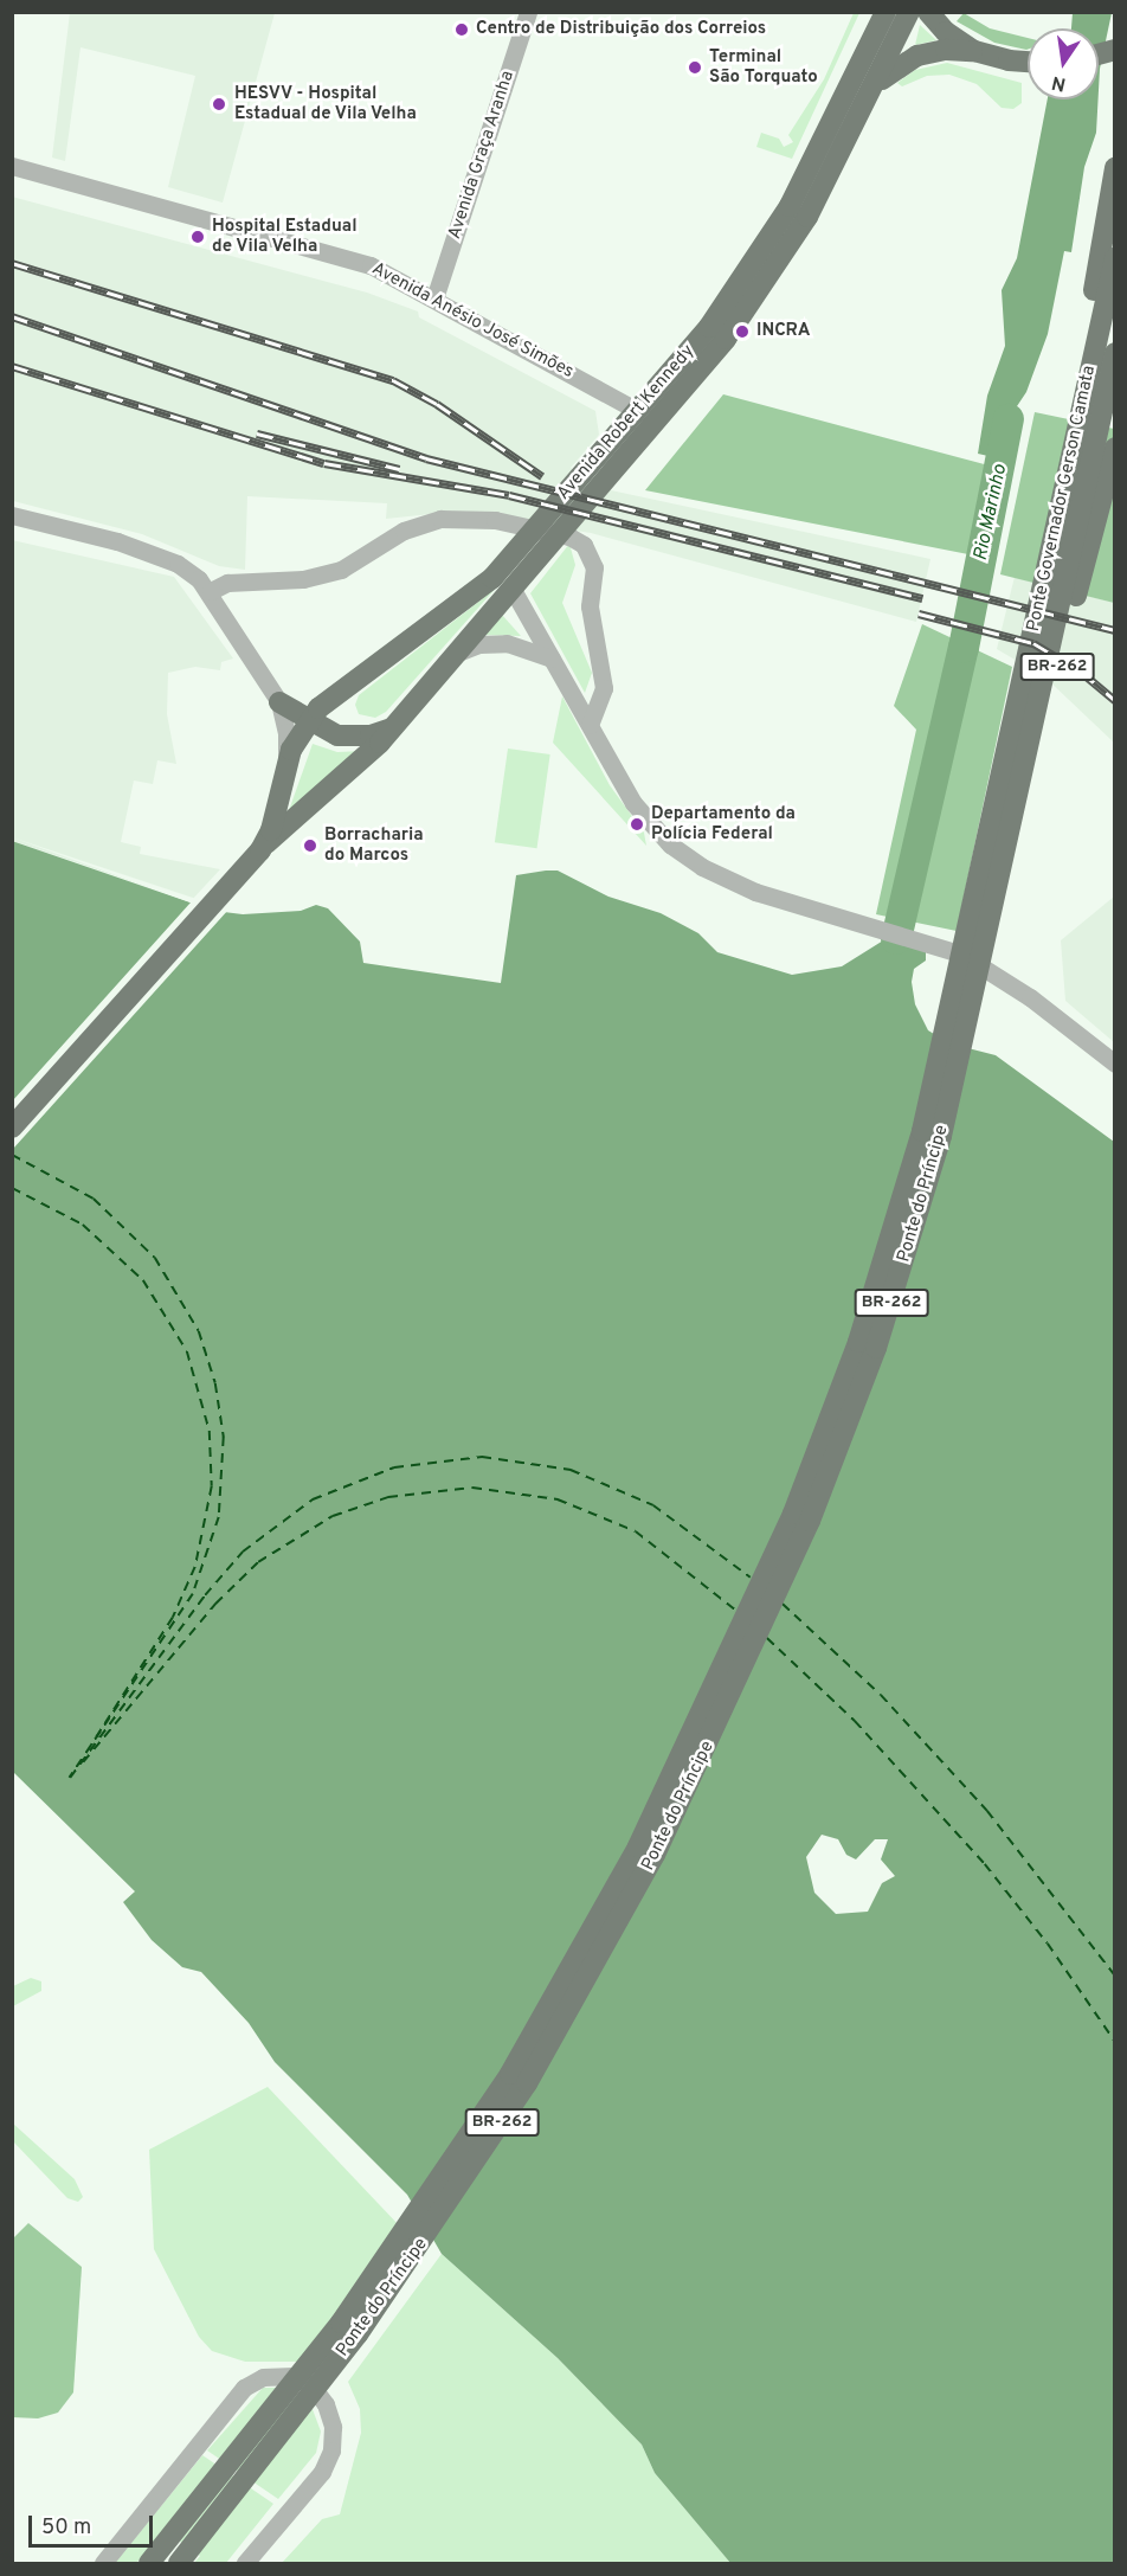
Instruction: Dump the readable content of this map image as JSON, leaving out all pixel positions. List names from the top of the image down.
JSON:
{
  "streets": {
    "main road": [
      "Avenida Robert Kennedy",
      "Ponte Governador Gerson Camata",
      "BR-262",
      "Ponte do Príncipe"
    ],
    "street": ["Avenida Graça Aranha", "Avenida Anésio José Simões"]
  },
  "crossings": [
    ["Avenida Graça Aranha", "Avenida Anésio José Simões"],
    ["Avenida Anésio José Simões", "Avenida Robert Kennedy"],
    ["Ponte Governador Gerson Camata", "BR-262"],
    ["Ponte Governador Gerson Camata", "Ponte do Príncipe"]
  ],
  "water": ["Rio Marinho"],
  "places": [
    "Centro de Distribuição dos Correios",
    "Terminal São Torquato",
    "HESVV - Hospital Estadual de Vila Velha",
    "Hospital Estadual de Vila Velha",
    "INCRA",
    "Departamento da Polícia Federal",
    "Borracharia do Marcos"
  ],
  "scale_bar": "50 m",
  "north": "bottom"
}
